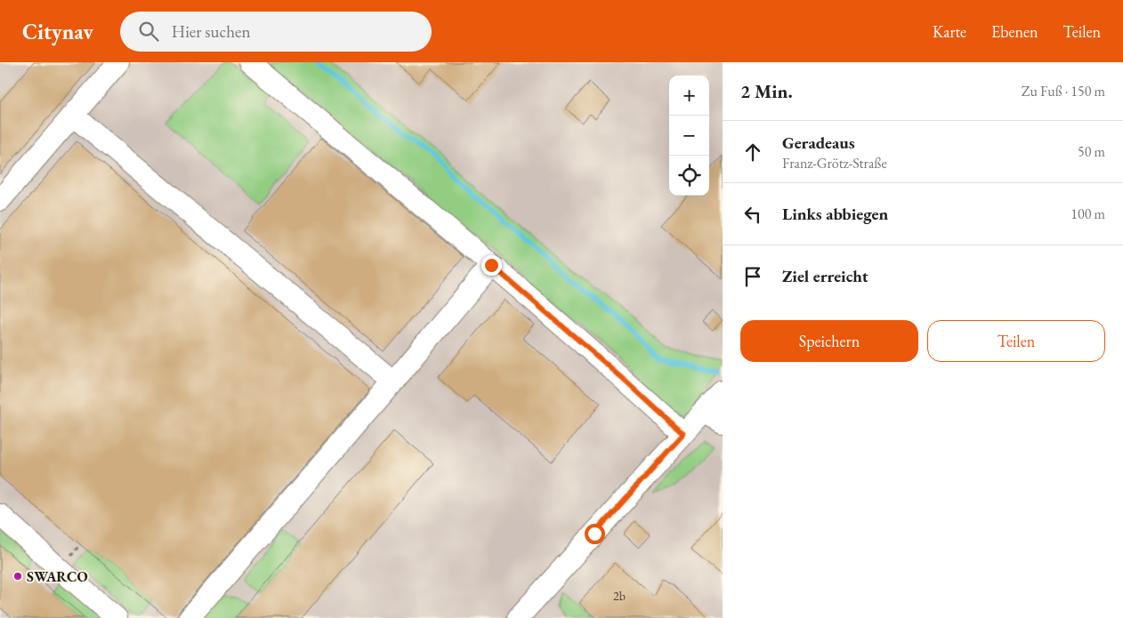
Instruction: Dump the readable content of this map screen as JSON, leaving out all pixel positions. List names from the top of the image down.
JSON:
{
  "places": ["SWARCO"],
  "house_numbers": ["2b"],
  "page": {
    "header": "Citynav",
    "search": "Hier suchen",
    "nav": ["Karte", "Ebenen", "Teilen"],
    "heading": ["2 Min.", "Zu Fuß · 150 m"],
    "map_buttons": ["+", "−"],
    "list": [
      ["Geradeaus", "Franz-Grötz-Straße", "50 m"],
      ["Links abbiegen", "100 m"],
      "Ziel erreicht"
    ],
    "buttons": ["Speichern", "Teilen"]
  }
}
